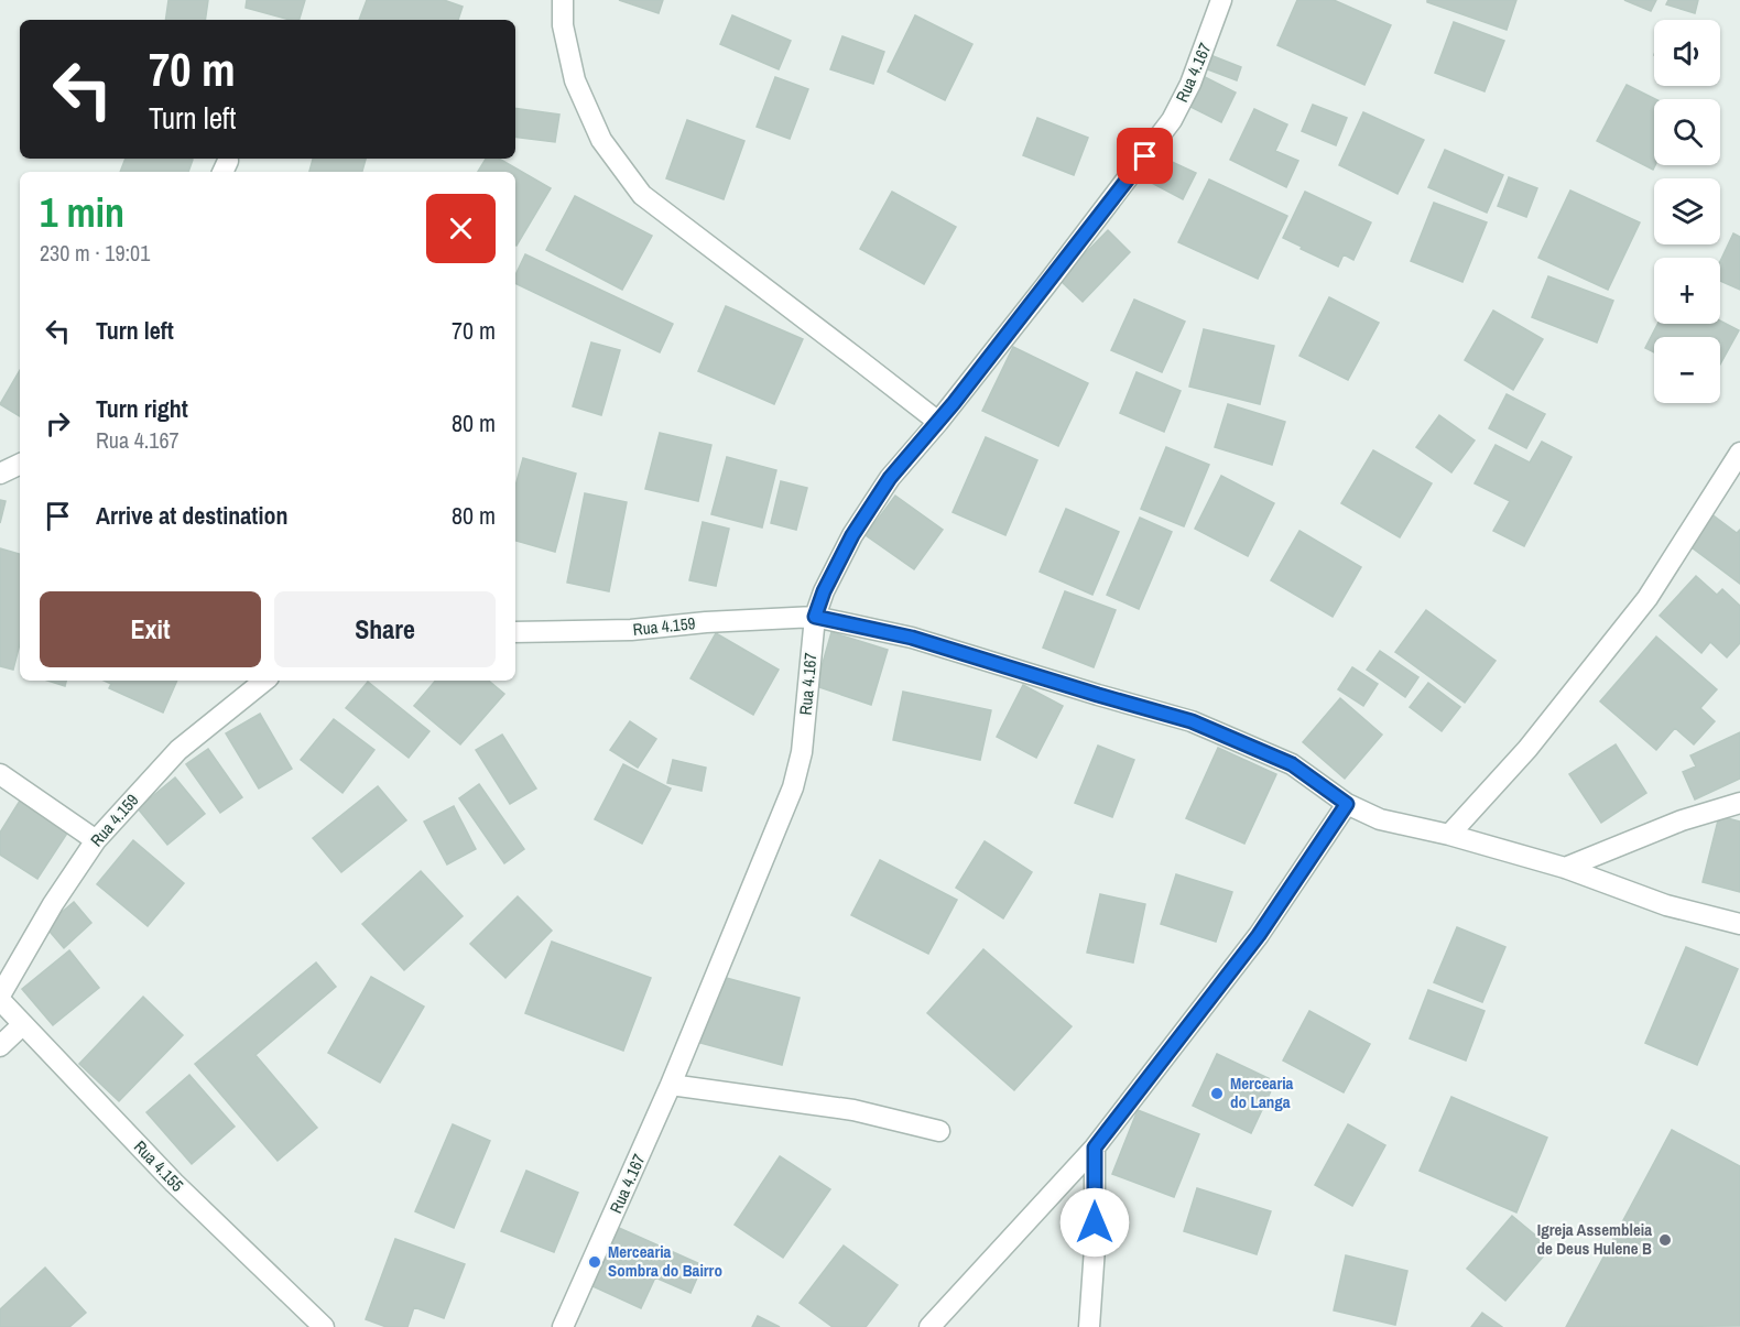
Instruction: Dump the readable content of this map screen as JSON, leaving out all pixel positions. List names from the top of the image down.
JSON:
{
  "streets": {
    "street": ["Rua 4.167", "Rua 4.159", "Rua 4.155"]
  },
  "crossings": [
    ["Rua 4.167", "Rua 4.159"],
    ["Rua 4.159", "Rua 4.155"]
  ],
  "places": ["Mercearia do Langa", "Igreja Assembleia de Deus Hulene B", "Mercearia Sombra do Bairro"],
  "page": {
    "map_buttons": ["+", "−"],
    "turn": ["70 m", "Turn left"],
    "heading": ["1 min", "230 m · 19:01"],
    "list": [
      {
        "name": "Turn left",
        "value": "70 m"
      },
      {
        "name": "Turn right",
        "note": "Rua 4.167",
        "value": "80 m"
      },
      {
        "name": "Arrive at destination",
        "value": "80 m"
      }
    ],
    "buttons": ["Exit", "Share"]
  }
}
